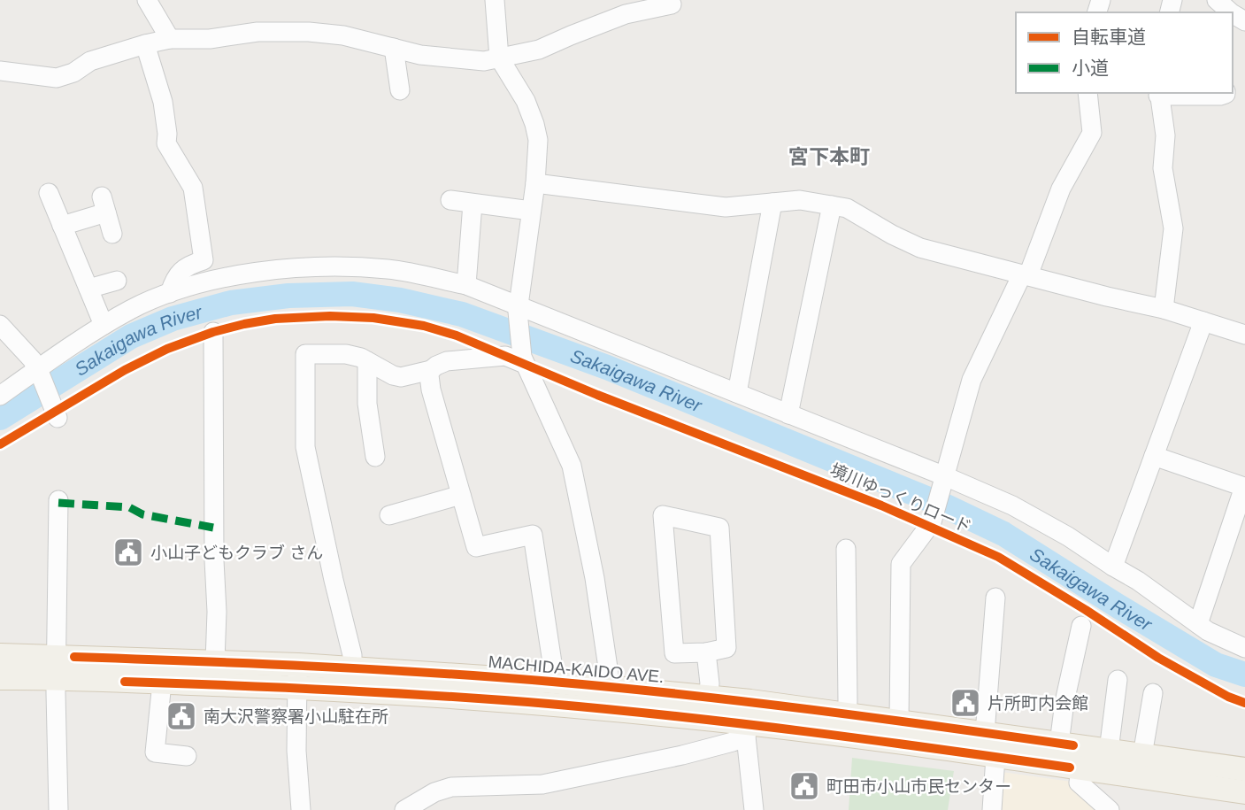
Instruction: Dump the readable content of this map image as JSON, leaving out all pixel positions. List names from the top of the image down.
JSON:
{
  "streets": {
    "main road": ["MACHIDA-KAIDO AVE."],
    "cycle path": ["境川ゆっくりロード"]
  },
  "districts": ["宮下本町"],
  "water": ["Sakaigawa River"],
  "places": {
    "public building": [
      "小山子どもクラブ さん",
      "片所町内会館",
      "南大沢警察署小山駐在所",
      "町田市小山市民センター"
    ]
  },
  "legend": ["自転車道", "小道"]
}
